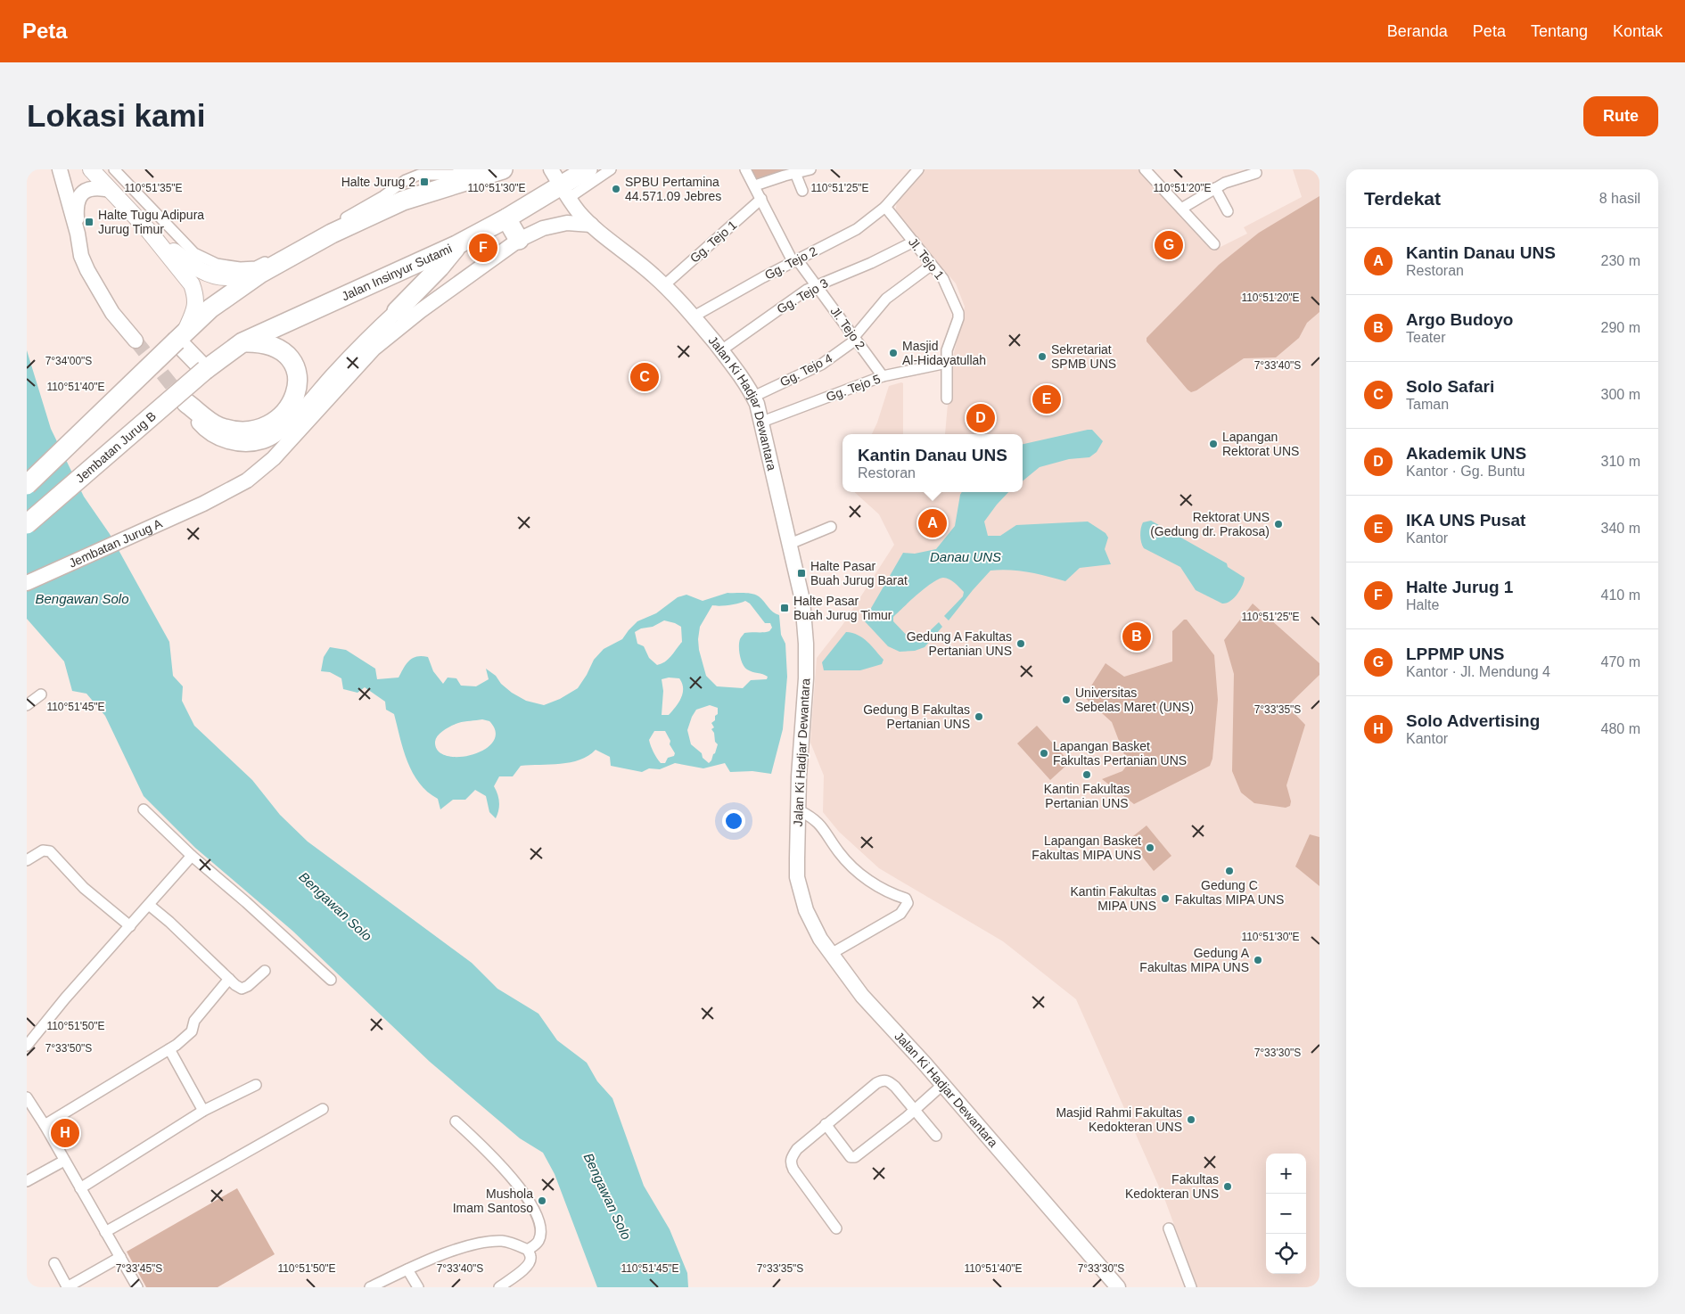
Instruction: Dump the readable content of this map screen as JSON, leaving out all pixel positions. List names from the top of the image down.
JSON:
{
  "streets": {
    "highway": ["Jalan Insinyur Sutami", "Jembatan Jurug B"],
    "main road": ["Jalan Ki Hadjar Dewantara", "Jembatan Jurug A"],
    "street": [
      "Gg. Tejo 1",
      "Jl. Tejo 1",
      "Gg. Tejo 2",
      "Gg. Tejo 3",
      "Jl. Tejo 2",
      "Gg. Tejo 4",
      "Gg. Tejo 5"
    ]
  },
  "crossings": [
    ["Gg. Tejo 1", "Jl. Tejo 2"],
    ["Gg. Tejo 1", "Jalan Ki Hadjar Dewantara"],
    ["Jl. Tejo 1", "Gg. Tejo 2"],
    ["Jl. Tejo 1", "Gg. Tejo 3"],
    ["Jl. Tejo 1", "Gg. Tejo 4"],
    ["Jl. Tejo 1", "Gg. Tejo 5"],
    ["Gg. Tejo 2", "Jl. Tejo 2"],
    ["Gg. Tejo 2", "Jalan Ki Hadjar Dewantara"],
    ["Jalan Insinyur Sutami", "Jalan Ki Hadjar Dewantara"],
    ["Jalan Insinyur Sutami", "Jembatan Jurug B"],
    ["Gg. Tejo 3", "Jl. Tejo 2"],
    ["Gg. Tejo 3", "Jalan Ki Hadjar Dewantara"],
    ["Jl. Tejo 2", "Gg. Tejo 4"],
    ["Jl. Tejo 2", "Gg. Tejo 5"],
    ["Gg. Tejo 4", "Jalan Ki Hadjar Dewantara"],
    ["Gg. Tejo 5", "Jalan Ki Hadjar Dewantara"]
  ],
  "water": ["Danau UNS", "Bengawan Solo"],
  "places": {
    "transit": [
      "Halte Jurug 2",
      "Halte Tugu Adipura Jurug Timur",
      "Halte Pasar Buah Jurug Barat",
      "Halte Pasar Buah Jurug Timur"
    ],
    "other": [
      "SPBU Pertamina 44.571.09 Jebres",
      "Masjid Al-Hidayatullah",
      "Sekretariat SPMB UNS",
      "Lapangan Rektorat UNS",
      "Rektorat UNS (Gedung dr. Prakosa)",
      "Gedung A Fakultas Pertanian UNS",
      "Universitas Sebelas Maret (UNS)",
      "Gedung B Fakultas Pertanian UNS",
      "Lapangan Basket Fakultas Pertanian UNS",
      "Kantin Fakultas Pertanian UNS",
      "Lapangan Basket Fakultas MIPA UNS",
      "Gedung C Fakultas MIPA UNS",
      "Kantin Fakultas MIPA UNS",
      "Gedung A Fakultas MIPA UNS",
      "Masjid Rahmi Fakultas Kedokteran UNS",
      "Fakultas Kedokteran UNS",
      "Mushola Imam Santoso"
    ]
  },
  "page": {
    "header": "Peta",
    "nav": [
      "Beranda",
      "Peta",
      "Tentang",
      "Kontak"
    ],
    "buttons": "Rute",
    "title": "Lokasi kami",
    "heading": ["Terdekat", "8 hasil"],
    "list": [
      {
        "mark": "A",
        "name": "Kantin Danau UNS",
        "note": "Restoran",
        "value": "230 m"
      },
      {
        "mark": "B",
        "name": "Argo Budoyo",
        "note": "Teater",
        "value": "290 m"
      },
      {
        "mark": "C",
        "name": "Solo Safari",
        "note": "Taman",
        "value": "300 m"
      },
      {
        "mark": "D",
        "name": "Akademik UNS",
        "note": "Kantor · Gg. Buntu",
        "value": "310 m"
      },
      {
        "mark": "E",
        "name": "IKA UNS Pusat",
        "note": "Kantor",
        "value": "340 m"
      },
      {
        "mark": "F",
        "name": "Halte Jurug 1",
        "note": "Halte",
        "value": "410 m"
      },
      {
        "mark": "G",
        "name": "LPPMP UNS",
        "note": "Kantor · Jl. Mendung 4",
        "value": "470 m"
      },
      {
        "mark": "H",
        "name": "Solo Advertising",
        "note": "Kantor",
        "value": "480 m"
      }
    ],
    "pins": [
      "G",
      "F",
      "C",
      "E",
      "D",
      "A",
      "B",
      "H"
    ],
    "popup": ["Kantin Danau UNS", "Restoran"],
    "map_buttons": ["+", "−"]
  },
  "coordinates": [
    "110°51'35\"E",
    "110°51'20\"E",
    "110°51'30\"E",
    "110°51'25\"E",
    "7°34'00\"S",
    "7°33'40\"S",
    "110°51'40\"E",
    "110°51'45\"E",
    "7°33'35\"S",
    "110°51'50\"E",
    "7°33'50\"S",
    "7°33'30\"S",
    "7°33'45\"S"
  ]
}
